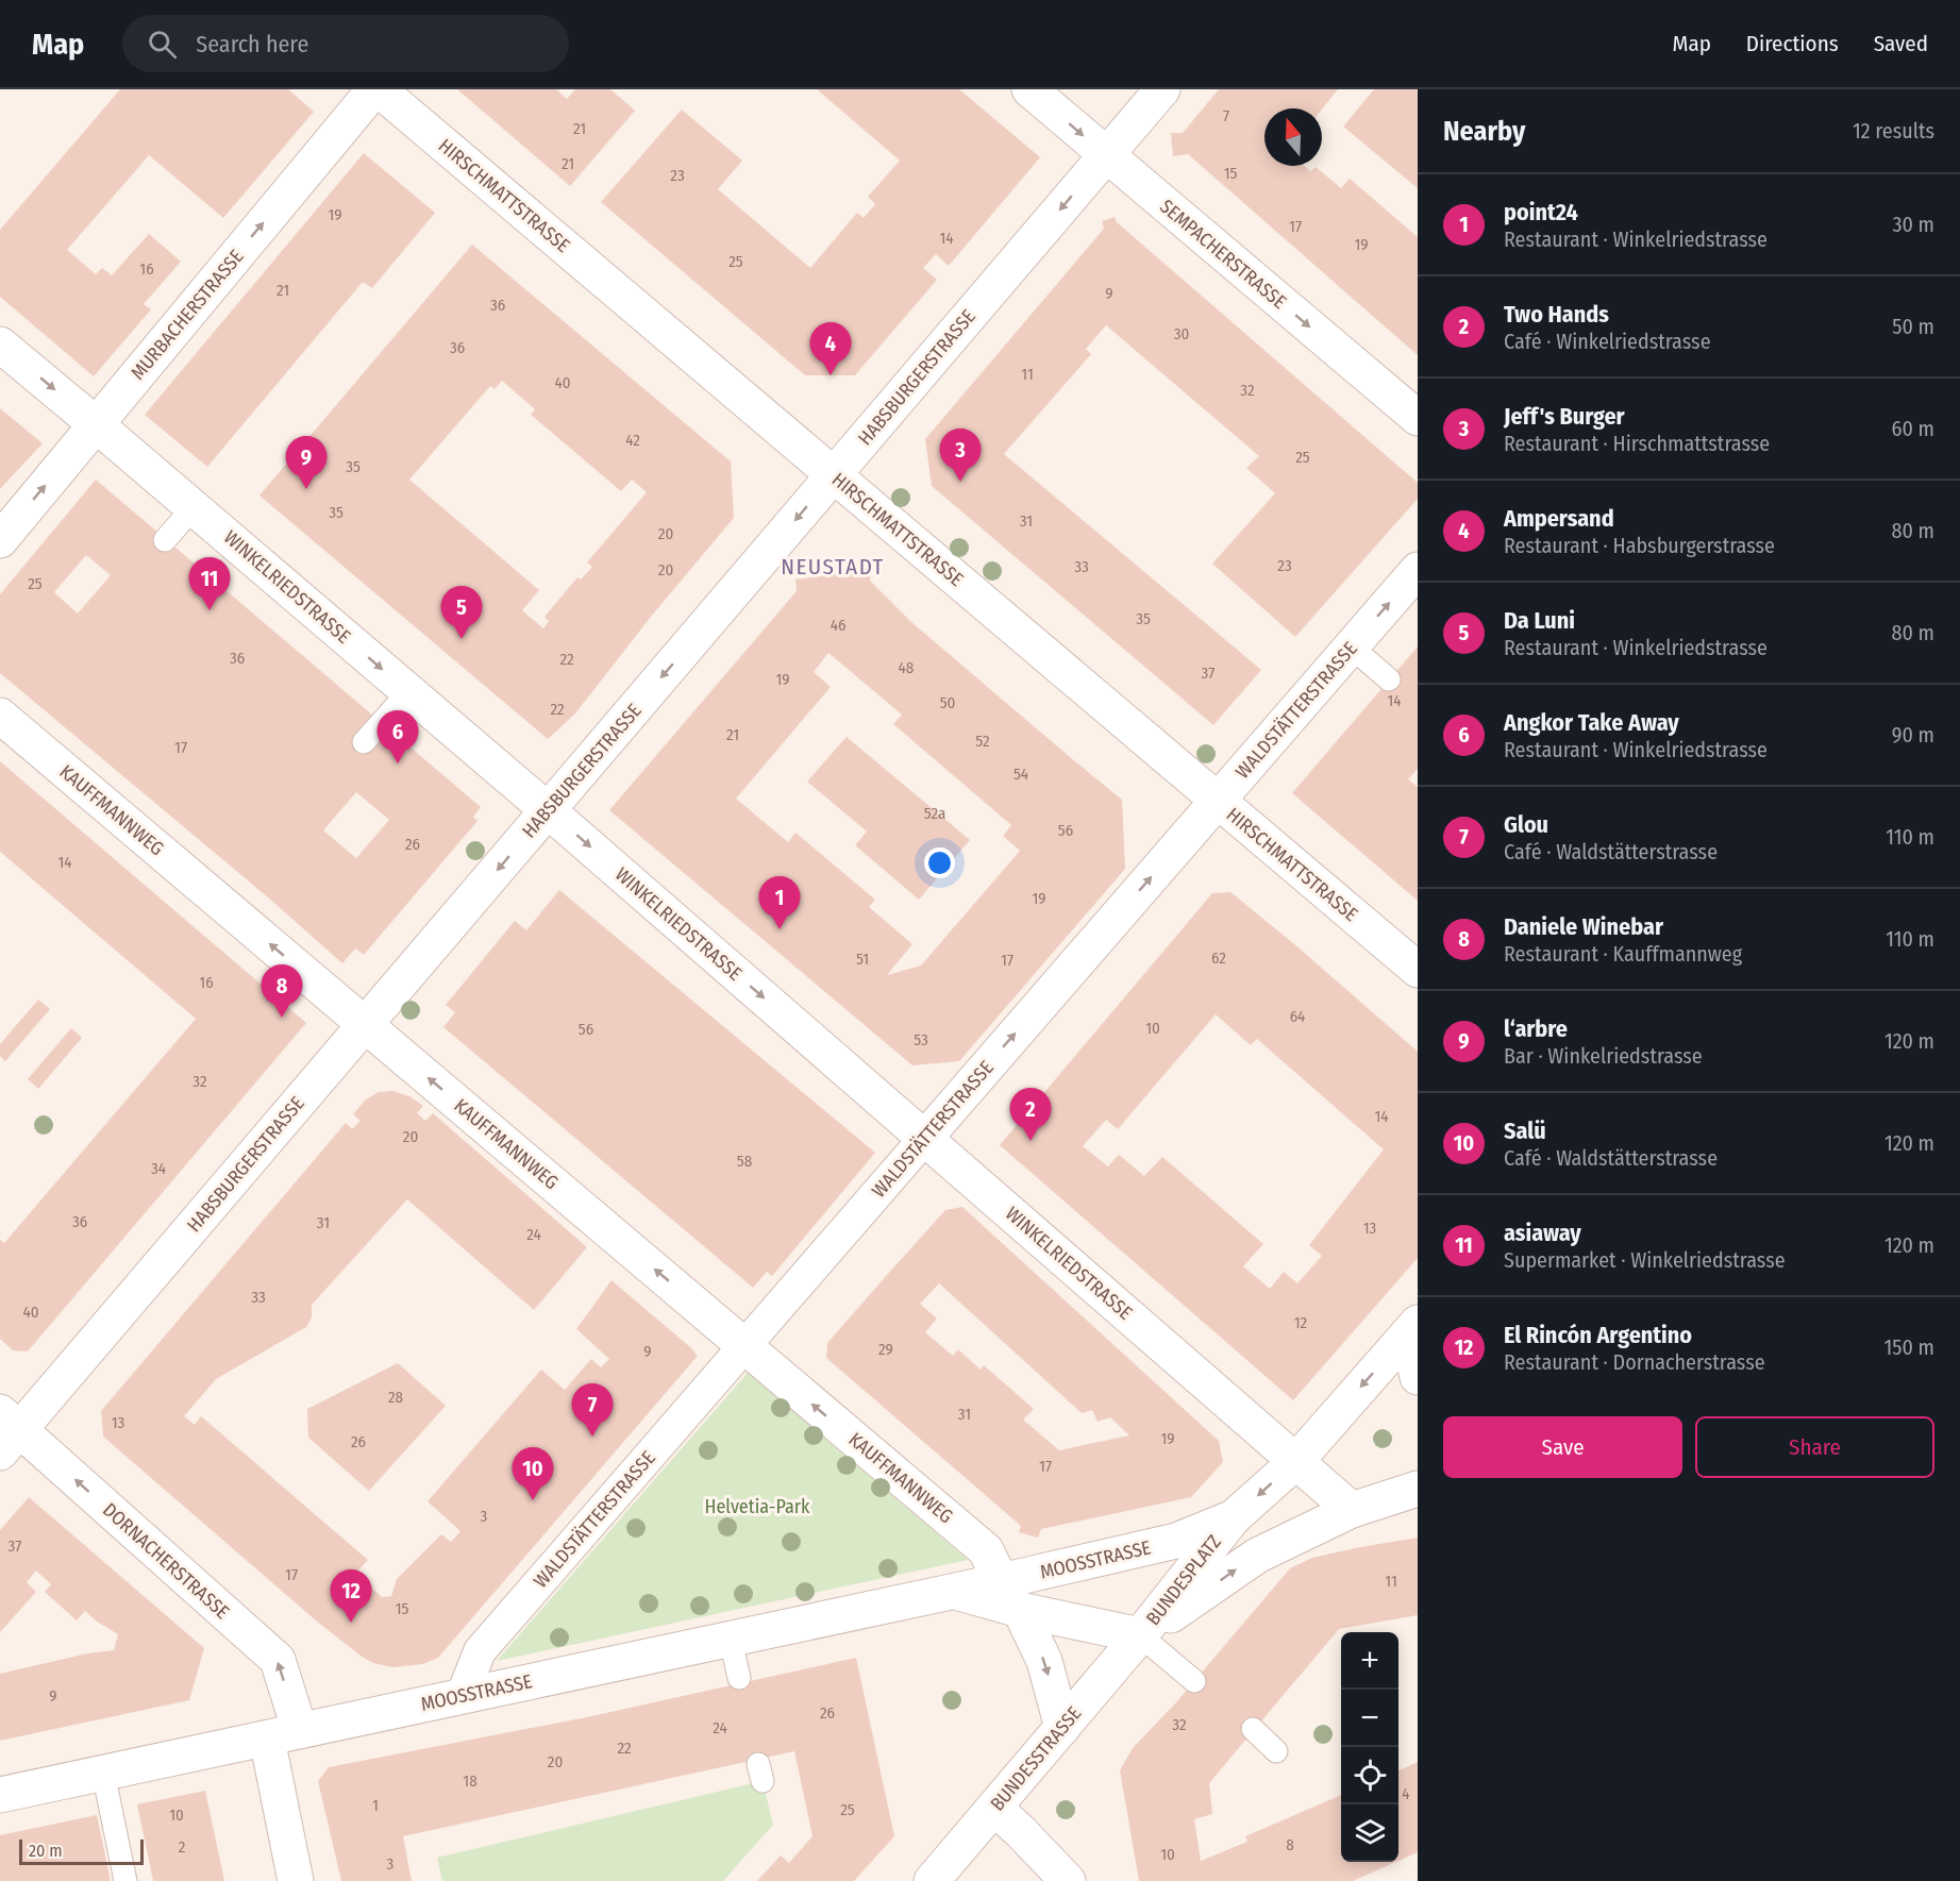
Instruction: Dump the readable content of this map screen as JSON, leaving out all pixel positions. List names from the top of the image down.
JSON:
{
  "streets": {
    "street": [
      "HIRSCHMATTSTRASSE",
      "SEMPACHERSTRASSE",
      "MURBACHERSTRASSE",
      "HABSBURGERSTRASSE",
      "WINKELRIEDSTRASSE",
      "WALDSTÄTTERSTRASSE",
      "KAUFFMANNWEG",
      "MOOSSTRASSE",
      "DORNACHERSTRASSE",
      "BUNDESPLATZ",
      "BUNDESSTRASSE"
    ]
  },
  "crossings": [
    ["HIRSCHMATTSTRASSE", "MURBACHERSTRASSE"],
    ["HIRSCHMATTSTRASSE", "HABSBURGERSTRASSE"],
    ["HIRSCHMATTSTRASSE", "WALDSTÄTTERSTRASSE"],
    ["SEMPACHERSTRASSE", "HABSBURGERSTRASSE"],
    ["MURBACHERSTRASSE", "WINKELRIEDSTRASSE"],
    ["HABSBURGERSTRASSE", "WINKELRIEDSTRASSE"],
    ["HABSBURGERSTRASSE", "KAUFFMANNWEG"],
    ["HABSBURGERSTRASSE", "DORNACHERSTRASSE"],
    ["WINKELRIEDSTRASSE", "WALDSTÄTTERSTRASSE"],
    ["WINKELRIEDSTRASSE", "BUNDESPLATZ"],
    ["WALDSTÄTTERSTRASSE", "KAUFFMANNWEG"],
    ["WALDSTÄTTERSTRASSE", "MOOSSTRASSE"],
    ["KAUFFMANNWEG", "MOOSSTRASSE"],
    ["MOOSSTRASSE", "DORNACHERSTRASSE"],
    ["MOOSSTRASSE", "BUNDESPLATZ"],
    ["MOOSSTRASSE", "BUNDESSTRASSE"],
    ["BUNDESPLATZ", "BUNDESSTRASSE"]
  ],
  "one_way": [
    "SEMPACHERSTRASSE",
    "MURBACHERSTRASSE",
    "HABSBURGERSTRASSE",
    "WINKELRIEDSTRASSE",
    "WALDSTÄTTERSTRASSE",
    "KAUFFMANNWEG",
    "DORNACHERSTRASSE"
  ],
  "districts": ["NEUSTADT"],
  "parks": ["Helvetia-Park"],
  "house_numbers": [
    "7",
    "21",
    "21",
    "15",
    "23",
    "19",
    "17",
    "14",
    "19",
    "25",
    "16",
    "21",
    "9",
    "36",
    "30",
    "36",
    "11",
    "40",
    "32",
    "42",
    "25",
    "35",
    "35",
    "31",
    "20",
    "23",
    "33",
    "20",
    "25",
    "35",
    "46",
    "36",
    "22",
    "48",
    "37",
    "19",
    "14",
    "50",
    "22",
    "21",
    "52",
    "17",
    "54",
    "52a",
    "56",
    "26",
    "14",
    "19",
    "62",
    "51",
    "17",
    "16",
    "64",
    "10",
    "56",
    "53",
    "32",
    "14",
    "20",
    "58",
    "34",
    "36",
    "31",
    "13",
    "24",
    "33",
    "40",
    "12",
    "29",
    "9",
    "28",
    "31",
    "13",
    "19",
    "26",
    "17",
    "3",
    "37",
    "17",
    "11",
    "15",
    "9",
    "26",
    "32",
    "24",
    "22",
    "20",
    "18",
    "4",
    "1",
    "25",
    "10",
    "8",
    "2",
    "10",
    "3"
  ],
  "scale_bar": "20 m",
  "north": "top",
  "page": {
    "header": "Map",
    "search": "Search here",
    "nav": ["Map", "Directions", "Saved"],
    "heading": ["Nearby", "12 results"],
    "list": [
      {
        "mark": "1",
        "name": "point24",
        "note": "Restaurant · Winkelriedstrasse",
        "value": "30 m"
      },
      {
        "mark": "2",
        "name": "Two Hands",
        "note": "Café · Winkelriedstrasse",
        "value": "50 m"
      },
      {
        "mark": "3",
        "name": "Jeff's Burger",
        "note": "Restaurant · Hirschmattstrasse",
        "value": "60 m"
      },
      {
        "mark": "4",
        "name": "Ampersand",
        "note": "Restaurant · Habsburgerstrasse",
        "value": "80 m"
      },
      {
        "mark": "5",
        "name": "Da Luni",
        "note": "Restaurant · Winkelriedstrasse",
        "value": "80 m"
      },
      {
        "mark": "6",
        "name": "Angkor Take Away",
        "note": "Restaurant · Winkelriedstrasse",
        "value": "90 m"
      },
      {
        "mark": "7",
        "name": "Glou",
        "note": "Café · Waldstätterstrasse",
        "value": "110 m"
      },
      {
        "mark": "8",
        "name": "Daniele Winebar",
        "note": "Restaurant · Kauffmannweg",
        "value": "110 m"
      },
      {
        "mark": "9",
        "name": "l‘arbre",
        "note": "Bar · Winkelriedstrasse",
        "value": "120 m"
      },
      {
        "mark": "10",
        "name": "Salü",
        "note": "Café · Waldstätterstrasse",
        "value": "120 m"
      },
      {
        "mark": "11",
        "name": "asiaway",
        "note": "Supermarket · Winkelriedstrasse",
        "value": "120 m"
      },
      {
        "mark": "12",
        "name": "El Rincón Argentino",
        "note": "Restaurant · Dornacherstrasse",
        "value": "150 m"
      }
    ],
    "pins": [
      "4",
      "3",
      "9",
      "11",
      "5",
      "6",
      "1",
      "8",
      "2",
      "7",
      "10",
      "12"
    ],
    "buttons": ["Save", "Share"],
    "map_buttons": ["+", "−"],
    "scale": "20 m"
  }
}
